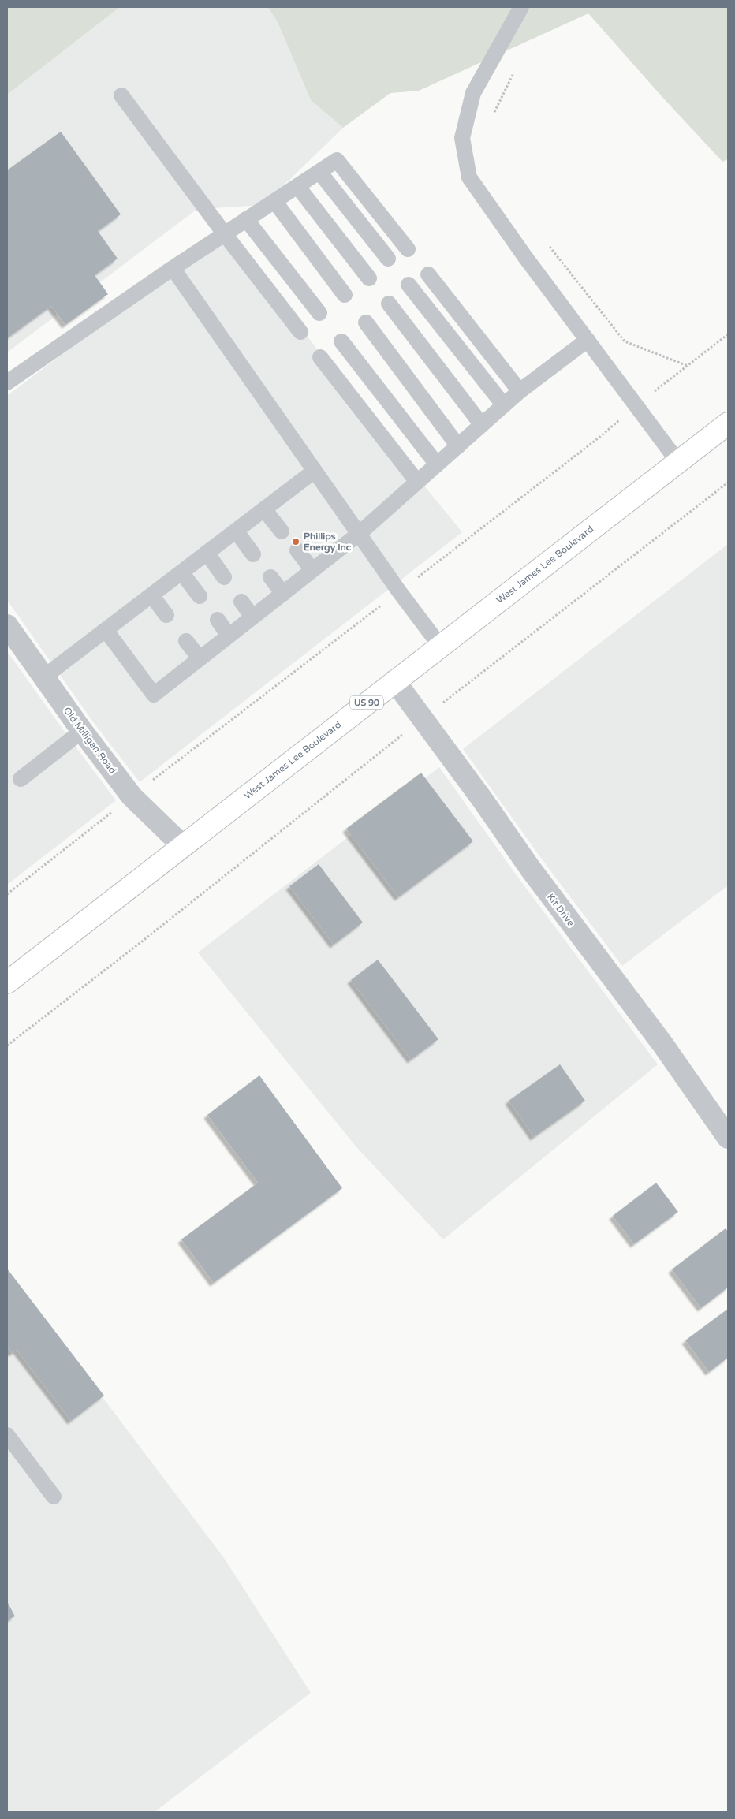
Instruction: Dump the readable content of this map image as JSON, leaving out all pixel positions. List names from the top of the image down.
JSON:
{
  "streets": {
    "main road": ["West James Lee Boulevard", "US 90"],
    "street": ["Old Milligan Road", "Kit Drive"]
  },
  "crossings": [
    ["West James Lee Boulevard", "Old Milligan Road"],
    ["West James Lee Boulevard", "Kit Drive"]
  ],
  "places": ["Phillips Energy Inc"]
}
